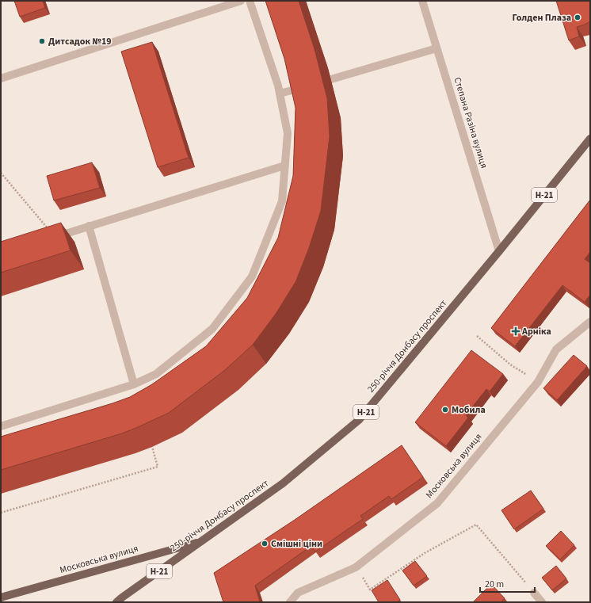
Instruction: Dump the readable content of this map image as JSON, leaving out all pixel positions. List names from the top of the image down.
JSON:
{
  "streets": {
    "main road": ["Н-21", "250-річчя Донбасу проспект", "Московська вулиця"],
    "street": ["Степана Разіна вулиця"]
  },
  "crossings": [
    ["Степана Разіна вулиця", "250-річчя Донбасу проспект"],
    ["250-річчя Донбасу проспект", "Московська вулиця"]
  ],
  "places": {
    "other": [
      "Голден Плаза",
      "Дитсадок №19",
      "Мобила",
      "Смішні ціни"
    ],
    "health": ["Арніка"]
  },
  "scale_bar": "20 m"
}
